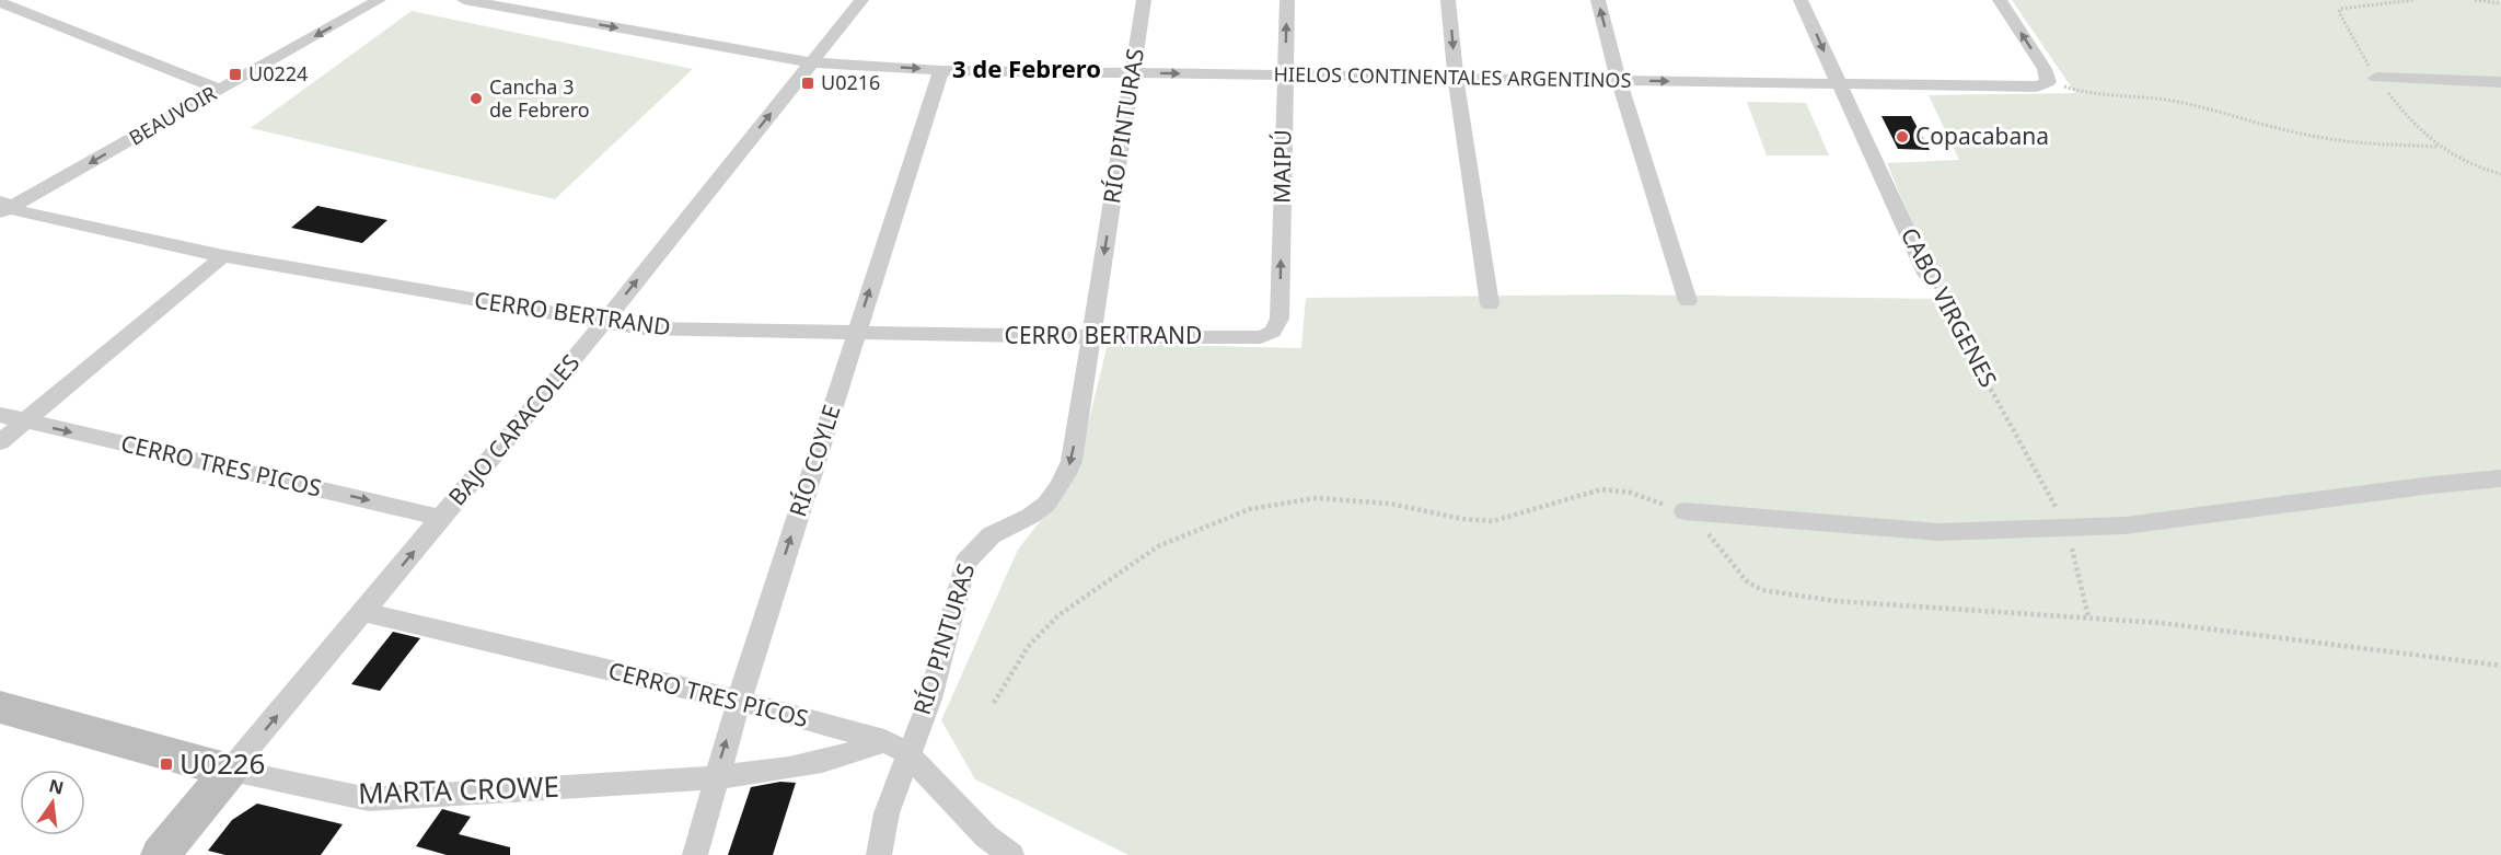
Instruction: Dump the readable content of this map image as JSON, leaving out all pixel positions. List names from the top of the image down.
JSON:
{
  "streets": {
    "street": [
      "HIELOS CONTINENTALES ARGENTINOS",
      "BEAUVOIR",
      "RÍO PINTURAS",
      "MAIPÚ",
      "CABO VIRGENES",
      "CERRO BERTRAND",
      "BAJO CARACOLES",
      "RÍO COYLE",
      "CERRO TRES PICOS",
      "MARTA CROWE"
    ]
  },
  "crossings": [
    ["HIELOS CONTINENTALES ARGENTINOS", "RÍO PINTURAS"],
    ["HIELOS CONTINENTALES ARGENTINOS", "MAIPÚ"],
    ["HIELOS CONTINENTALES ARGENTINOS", "CABO VIRGENES"],
    ["HIELOS CONTINENTALES ARGENTINOS", "BAJO CARACOLES"],
    ["HIELOS CONTINENTALES ARGENTINOS", "RÍO COYLE"],
    ["BEAUVOIR", "CERRO BERTRAND"],
    ["RÍO PINTURAS", "CERRO BERTRAND"],
    ["RÍO PINTURAS", "CERRO TRES PICOS"],
    ["RÍO PINTURAS", "MARTA CROWE"],
    ["MAIPÚ", "CERRO BERTRAND"],
    ["CERRO BERTRAND", "BAJO CARACOLES"],
    ["CERRO BERTRAND", "RÍO COYLE"],
    ["BAJO CARACOLES", "CERRO TRES PICOS"],
    ["BAJO CARACOLES", "MARTA CROWE"],
    ["RÍO COYLE", "CERRO TRES PICOS"],
    ["RÍO COYLE", "MARTA CROWE"],
    ["CERRO TRES PICOS", "MARTA CROWE"]
  ],
  "one_way": [
    "HIELOS CONTINENTALES ARGENTINOS",
    "RÍO PINTURAS",
    "BAJO CARACOLES",
    "RÍO COYLE",
    "CERRO TRES PICOS"
  ],
  "districts": ["3 de Febrero"],
  "places": {
    "transit": ["U0224", "U0216", "U0226"],
    "other": ["Cancha 3 de Febrero", "Copacabana"]
  },
  "north": "top"
}
